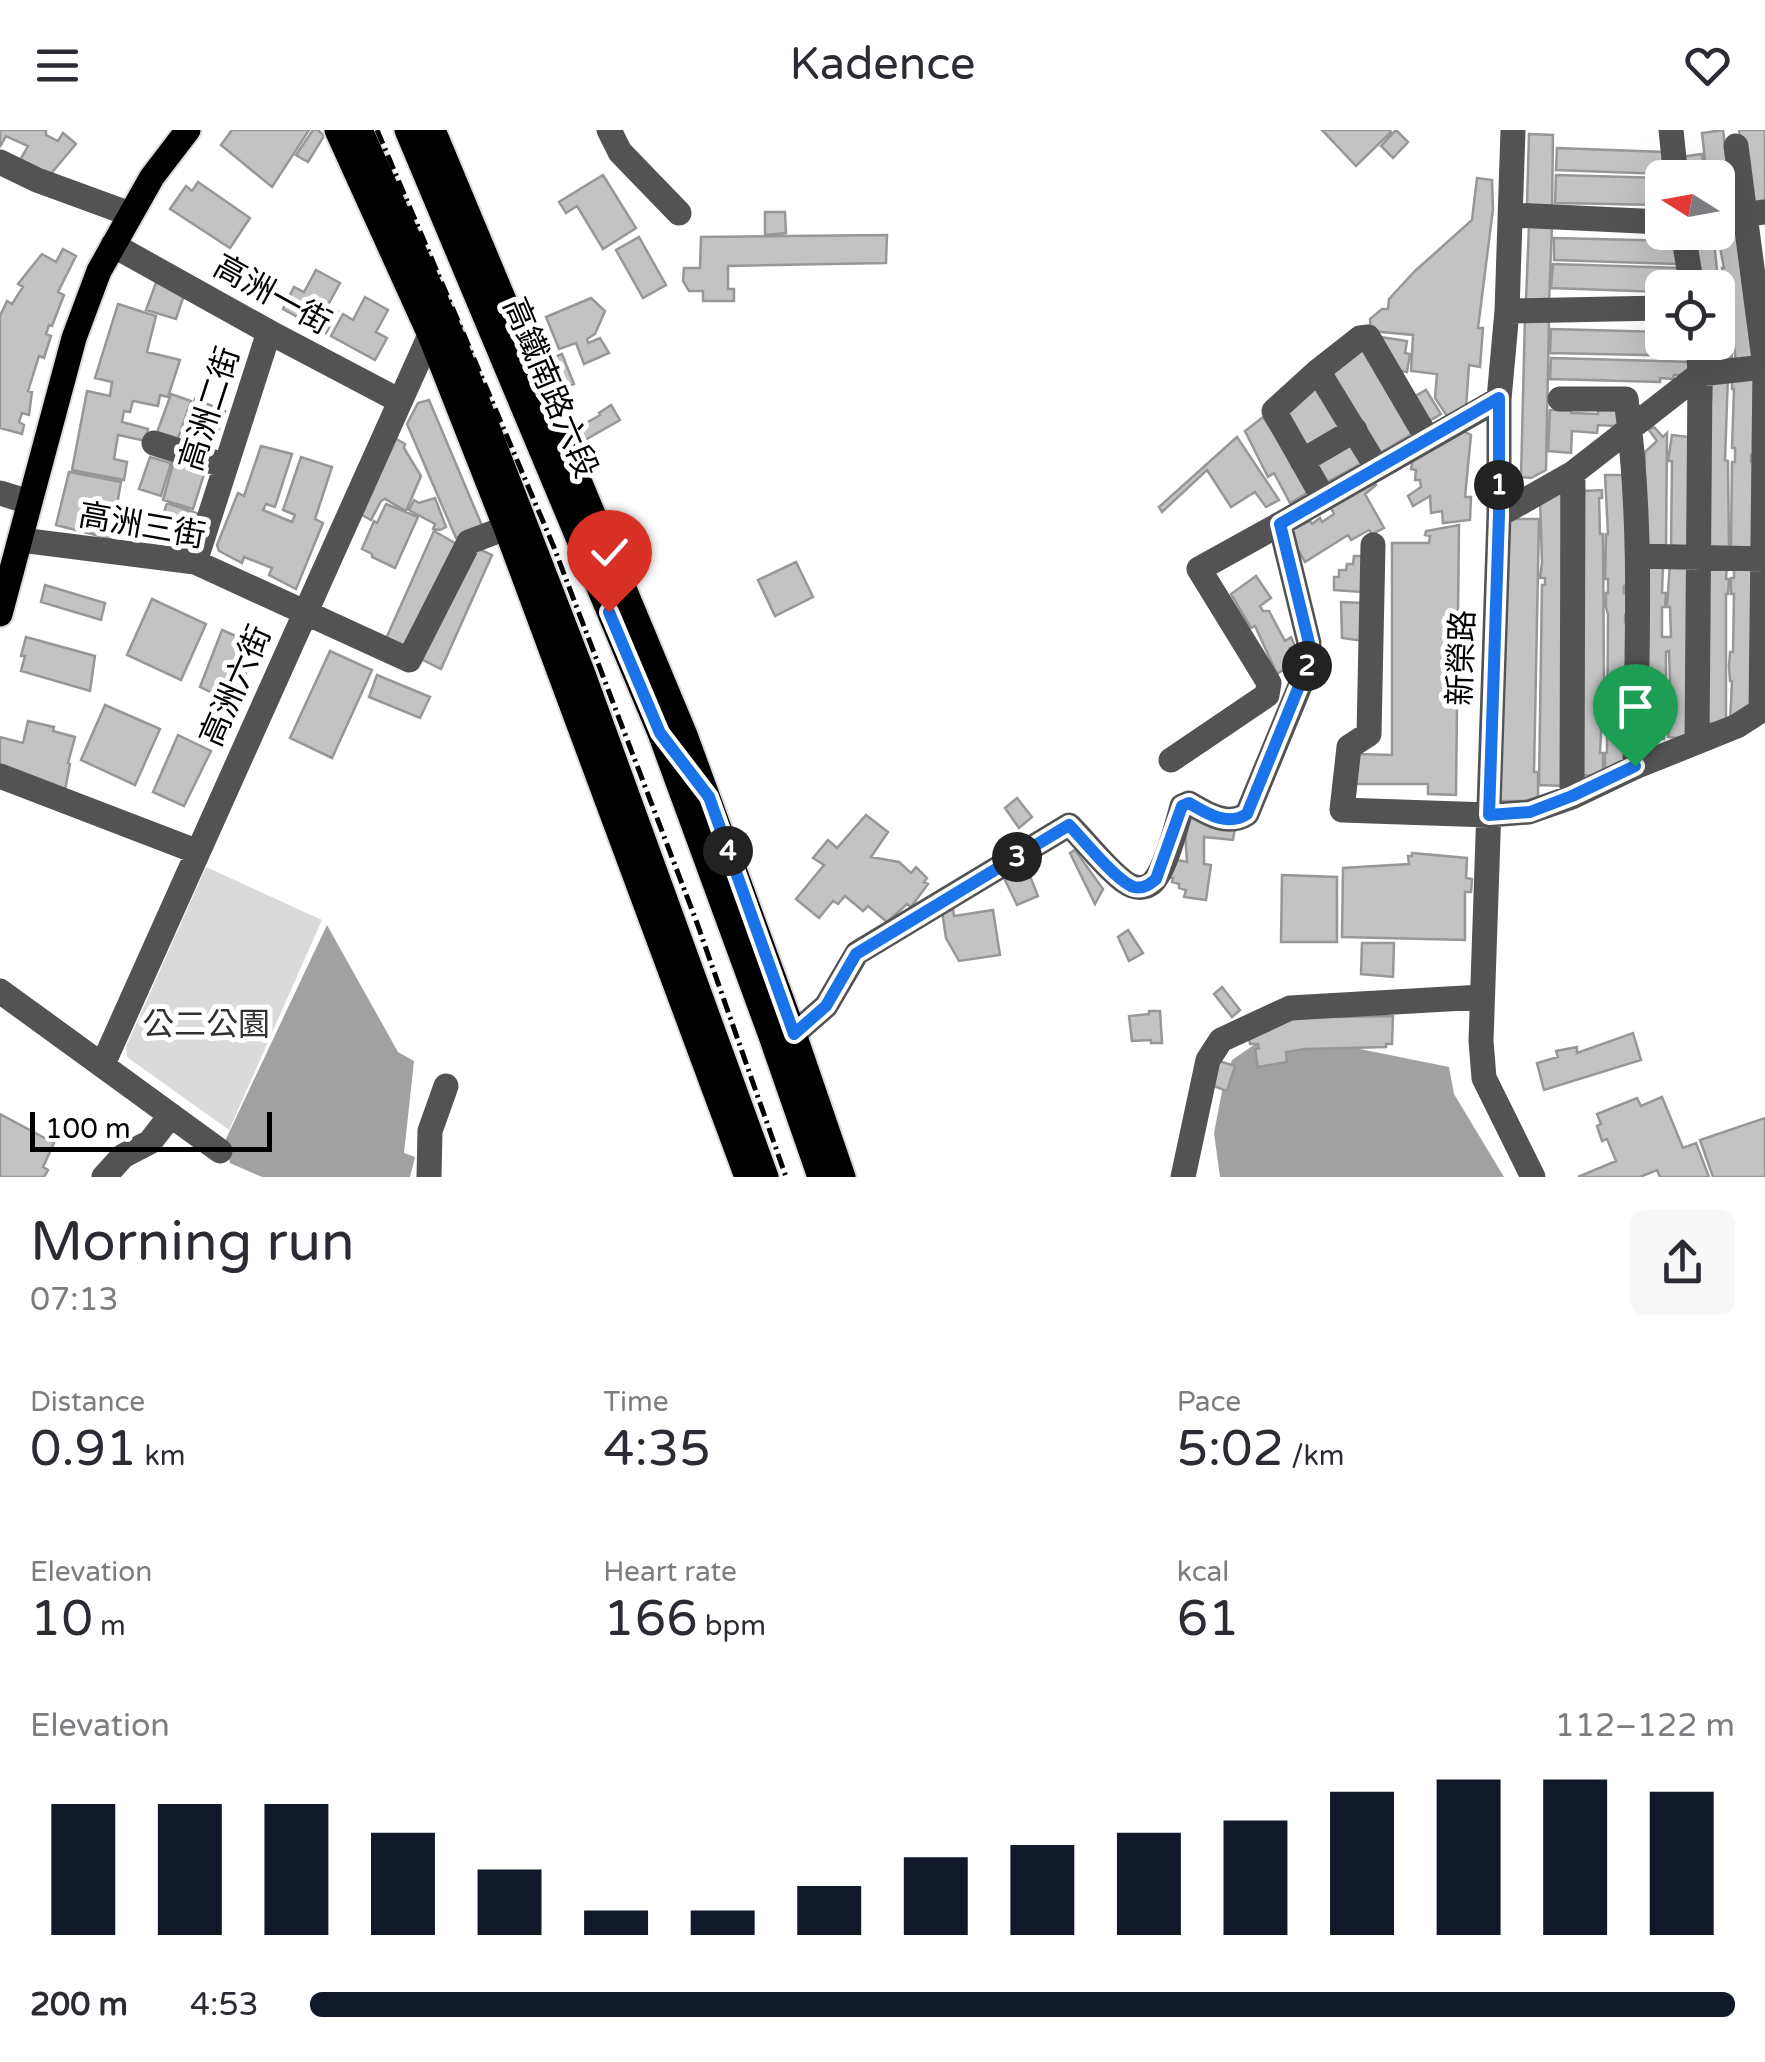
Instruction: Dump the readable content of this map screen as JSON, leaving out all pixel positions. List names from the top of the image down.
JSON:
{
  "streets": {
    "main road": ["高鐵南路六段"],
    "street": [
      "高洲一街",
      "高洲二街",
      "高洲三街",
      "新榮路",
      "高洲六街"
    ]
  },
  "crossings": [
    ["高洲一街", "高洲二街"],
    ["高洲一街", "高洲六街"],
    ["高洲二街", "高洲三街"],
    ["高洲三街", "高洲六街"]
  ],
  "parks": ["公二公園"],
  "scale_bar": "100 m",
  "north": "left",
  "page": {
    "header": "Kadence",
    "pins": [
      "1",
      "2",
      "4",
      "3"
    ],
    "scale": "100 m",
    "heading": ["Morning run", "07:13"],
    "stats": [
      ["Distance", "0.91 km"],
      ["Time", "4:35"],
      ["Pace", "5:02 /km"],
      ["Elevation", "10 m"],
      ["Heart rate", "166 bpm"],
      ["kcal", "61"]
    ],
    "chart": ["Elevation", "112–122 m"],
    "list": [
      {
        "name": "200 m",
        "note": "4:53"
      }
    ]
  }
}
